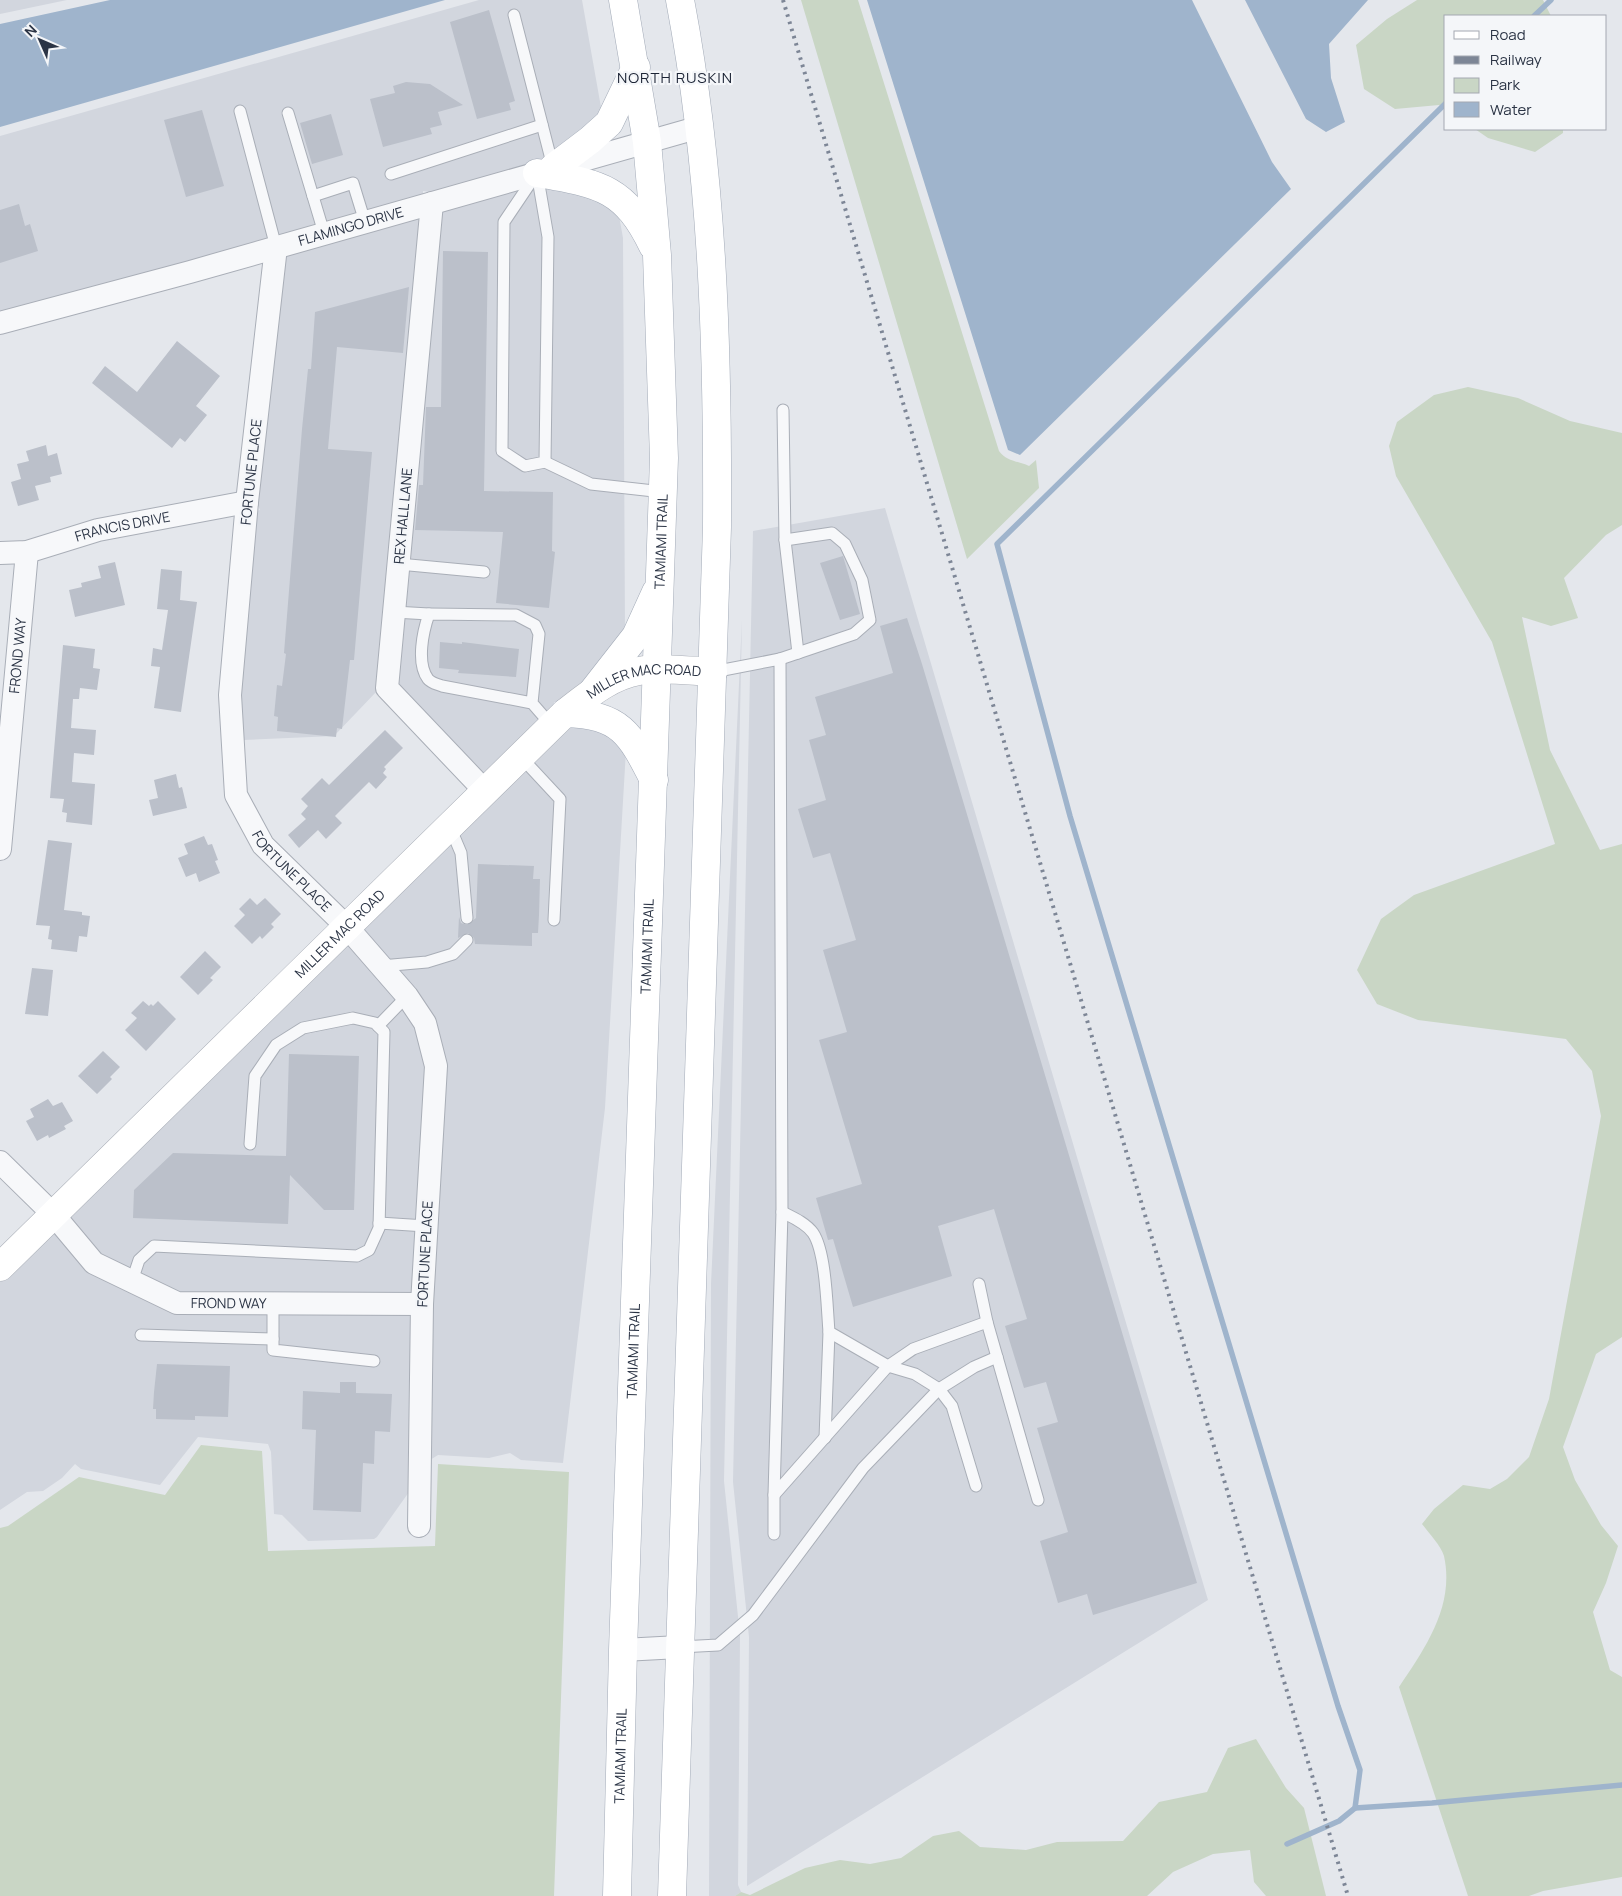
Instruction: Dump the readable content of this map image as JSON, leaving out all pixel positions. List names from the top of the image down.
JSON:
{
  "streets": {
    "main road": ["TAMIAMI TRAIL", "MILLER MAC ROAD"],
    "street": [
      "FLAMINGO DRIVE",
      "FORTUNE PLACE",
      "REX HALL LANE",
      "FRANCIS DRIVE",
      "FROND WAY"
    ]
  },
  "crossings": [
    ["FLAMINGO DRIVE", "FORTUNE PLACE"],
    ["FLAMINGO DRIVE", "REX HALL LANE"],
    ["FLAMINGO DRIVE", "TAMIAMI TRAIL"],
    ["FORTUNE PLACE", "FRANCIS DRIVE"],
    ["FORTUNE PLACE", "FROND WAY"],
    ["FORTUNE PLACE", "MILLER MAC ROAD"],
    ["REX HALL LANE", "MILLER MAC ROAD"],
    ["FRANCIS DRIVE", "FROND WAY"],
    ["TAMIAMI TRAIL", "MILLER MAC ROAD"],
    ["FROND WAY", "MILLER MAC ROAD"]
  ],
  "districts": ["NORTH RUSKIN"],
  "legend": [
    "Road",
    "Railway",
    "Park",
    "Water"
  ],
  "north": "top left"
}
